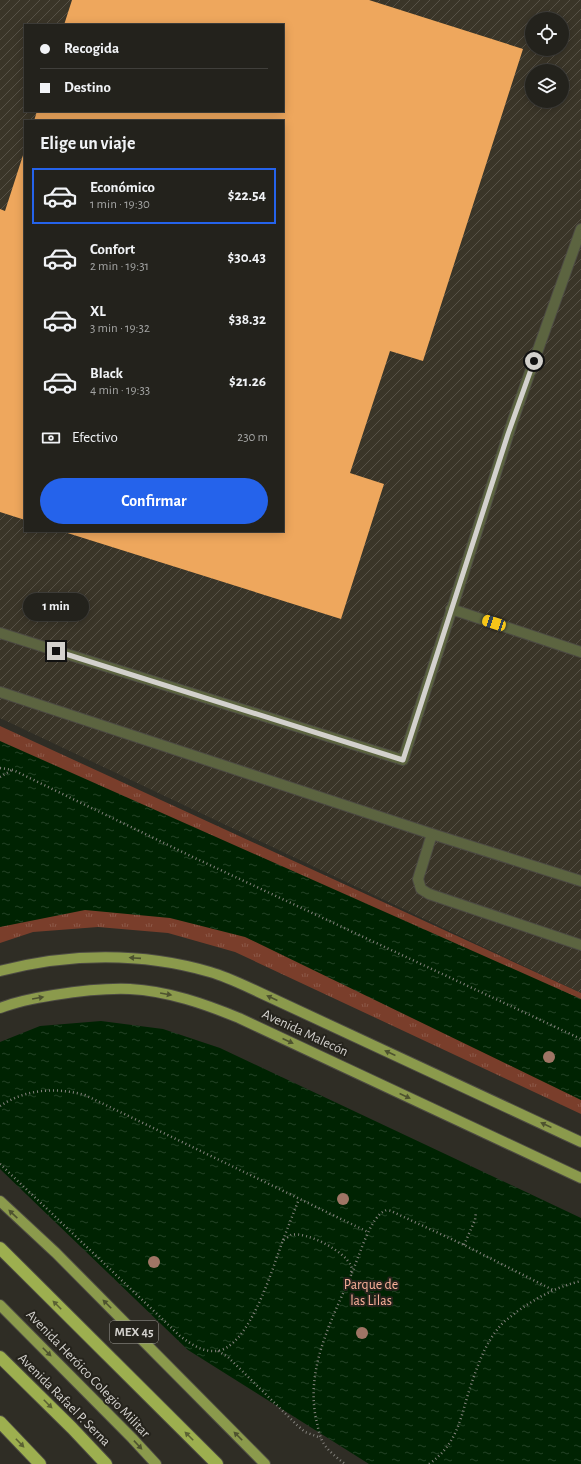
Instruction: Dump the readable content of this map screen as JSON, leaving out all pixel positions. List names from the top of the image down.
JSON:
{
  "streets": {
    "highway": ["Avenida Rafael P. Serna"],
    "main road": ["Avenida Malecón", "MEX 45", "Avenida Heróico Colegio Militar"]
  },
  "parks": ["Parque de las Lilas"],
  "page": {
    "banner": ["Recogida", "Destino"],
    "heading": "Elige un viaje",
    "list": [
      {
        "name": "Económico",
        "note": "1 min · 19:30",
        "value": "$22.54"
      },
      {
        "name": "Confort",
        "note": "2 min · 19:31",
        "value": "$30.43"
      },
      {
        "name": "XL",
        "note": "3 min · 19:32",
        "value": "$38.32"
      },
      {
        "name": "Black",
        "note": "4 min · 19:33",
        "value": "$21.26"
      }
    ],
    "pay": ["Efectivo", "230 m"],
    "buttons": "Confirmar",
    "bubble": "1 min"
  }
}
